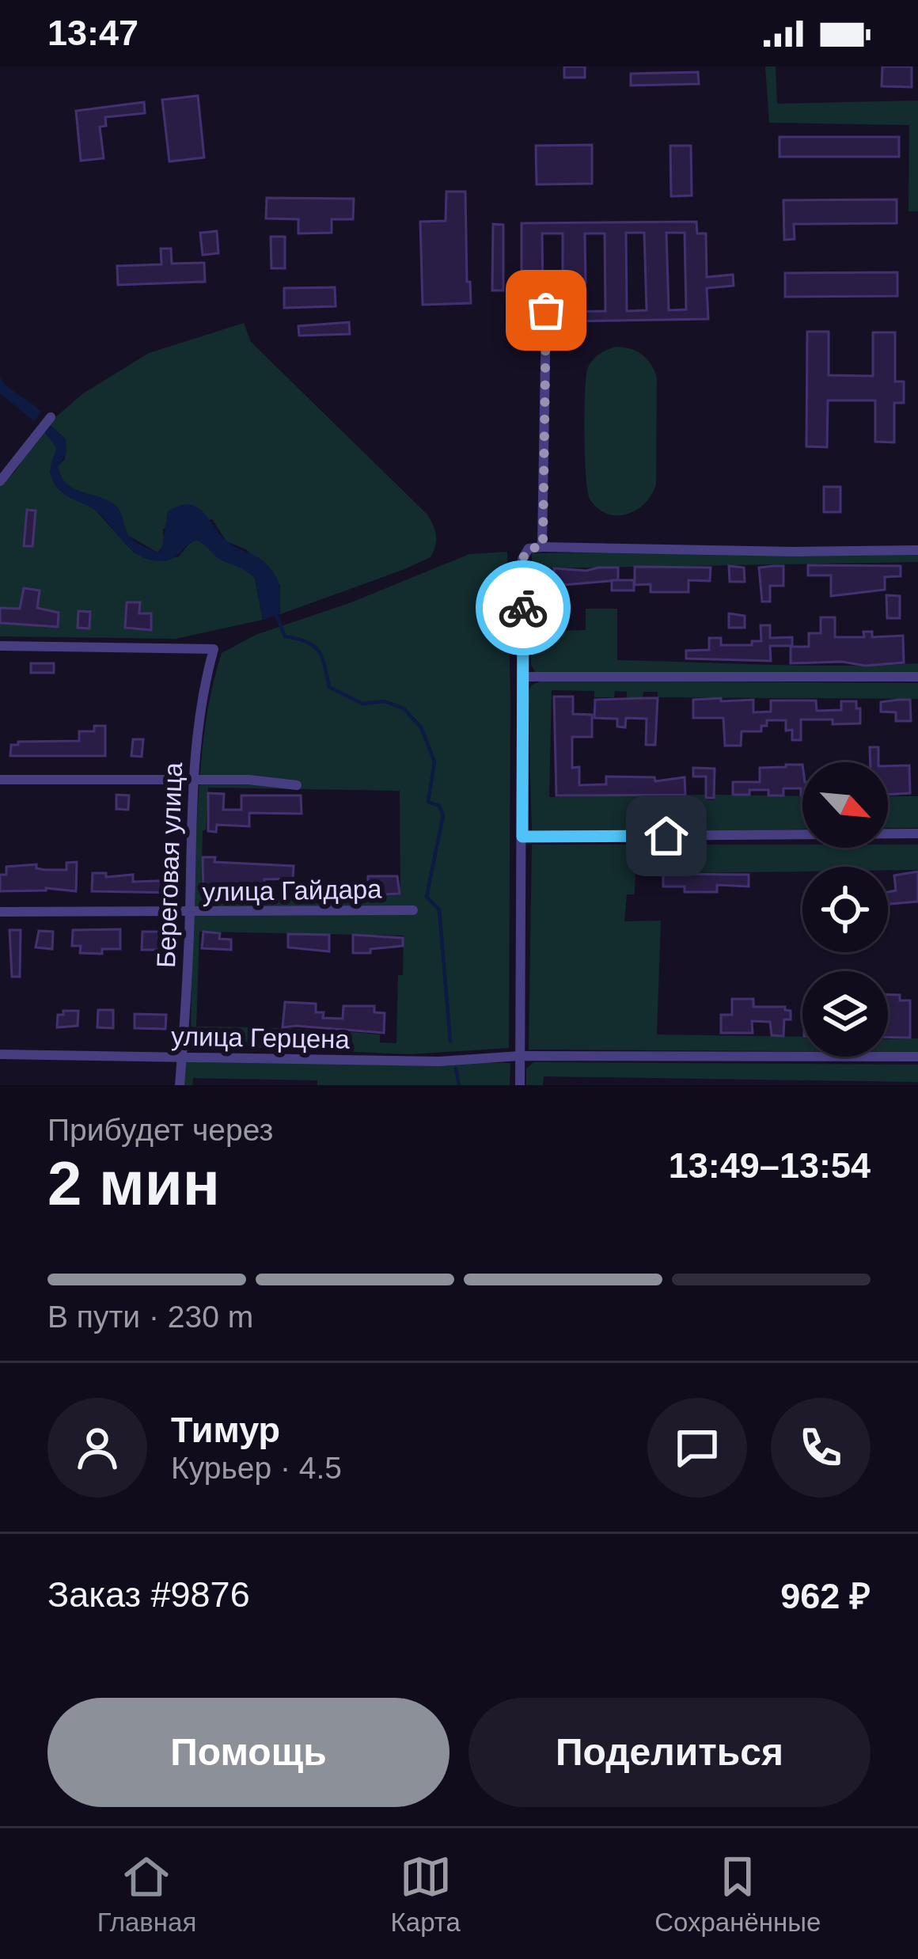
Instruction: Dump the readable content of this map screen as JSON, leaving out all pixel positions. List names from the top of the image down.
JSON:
{
  "streets": {
    "street": ["Береговая улица", "улица Гайдара", "улица Герцена"]
  },
  "crossings": [
    ["Береговая улица", "улица Гайдара"],
    ["Береговая улица", "улица Герцена"]
  ],
  "north": "bottom right",
  "page": {
    "status": "13:47",
    "heading": ["2 мин", "Прибудет через", "13:49–13:54"],
    "panel": [
      "Тимур",
      "Курьер · 4.5",
      "Заказ #9876",
      "962 ₽"
    ],
    "bar": "В пути · 230 m",
    "buttons": ["Помощь", "Поделиться"],
    "tabs": ["Главная", "Карта", "Сохранённые"]
  }
}
